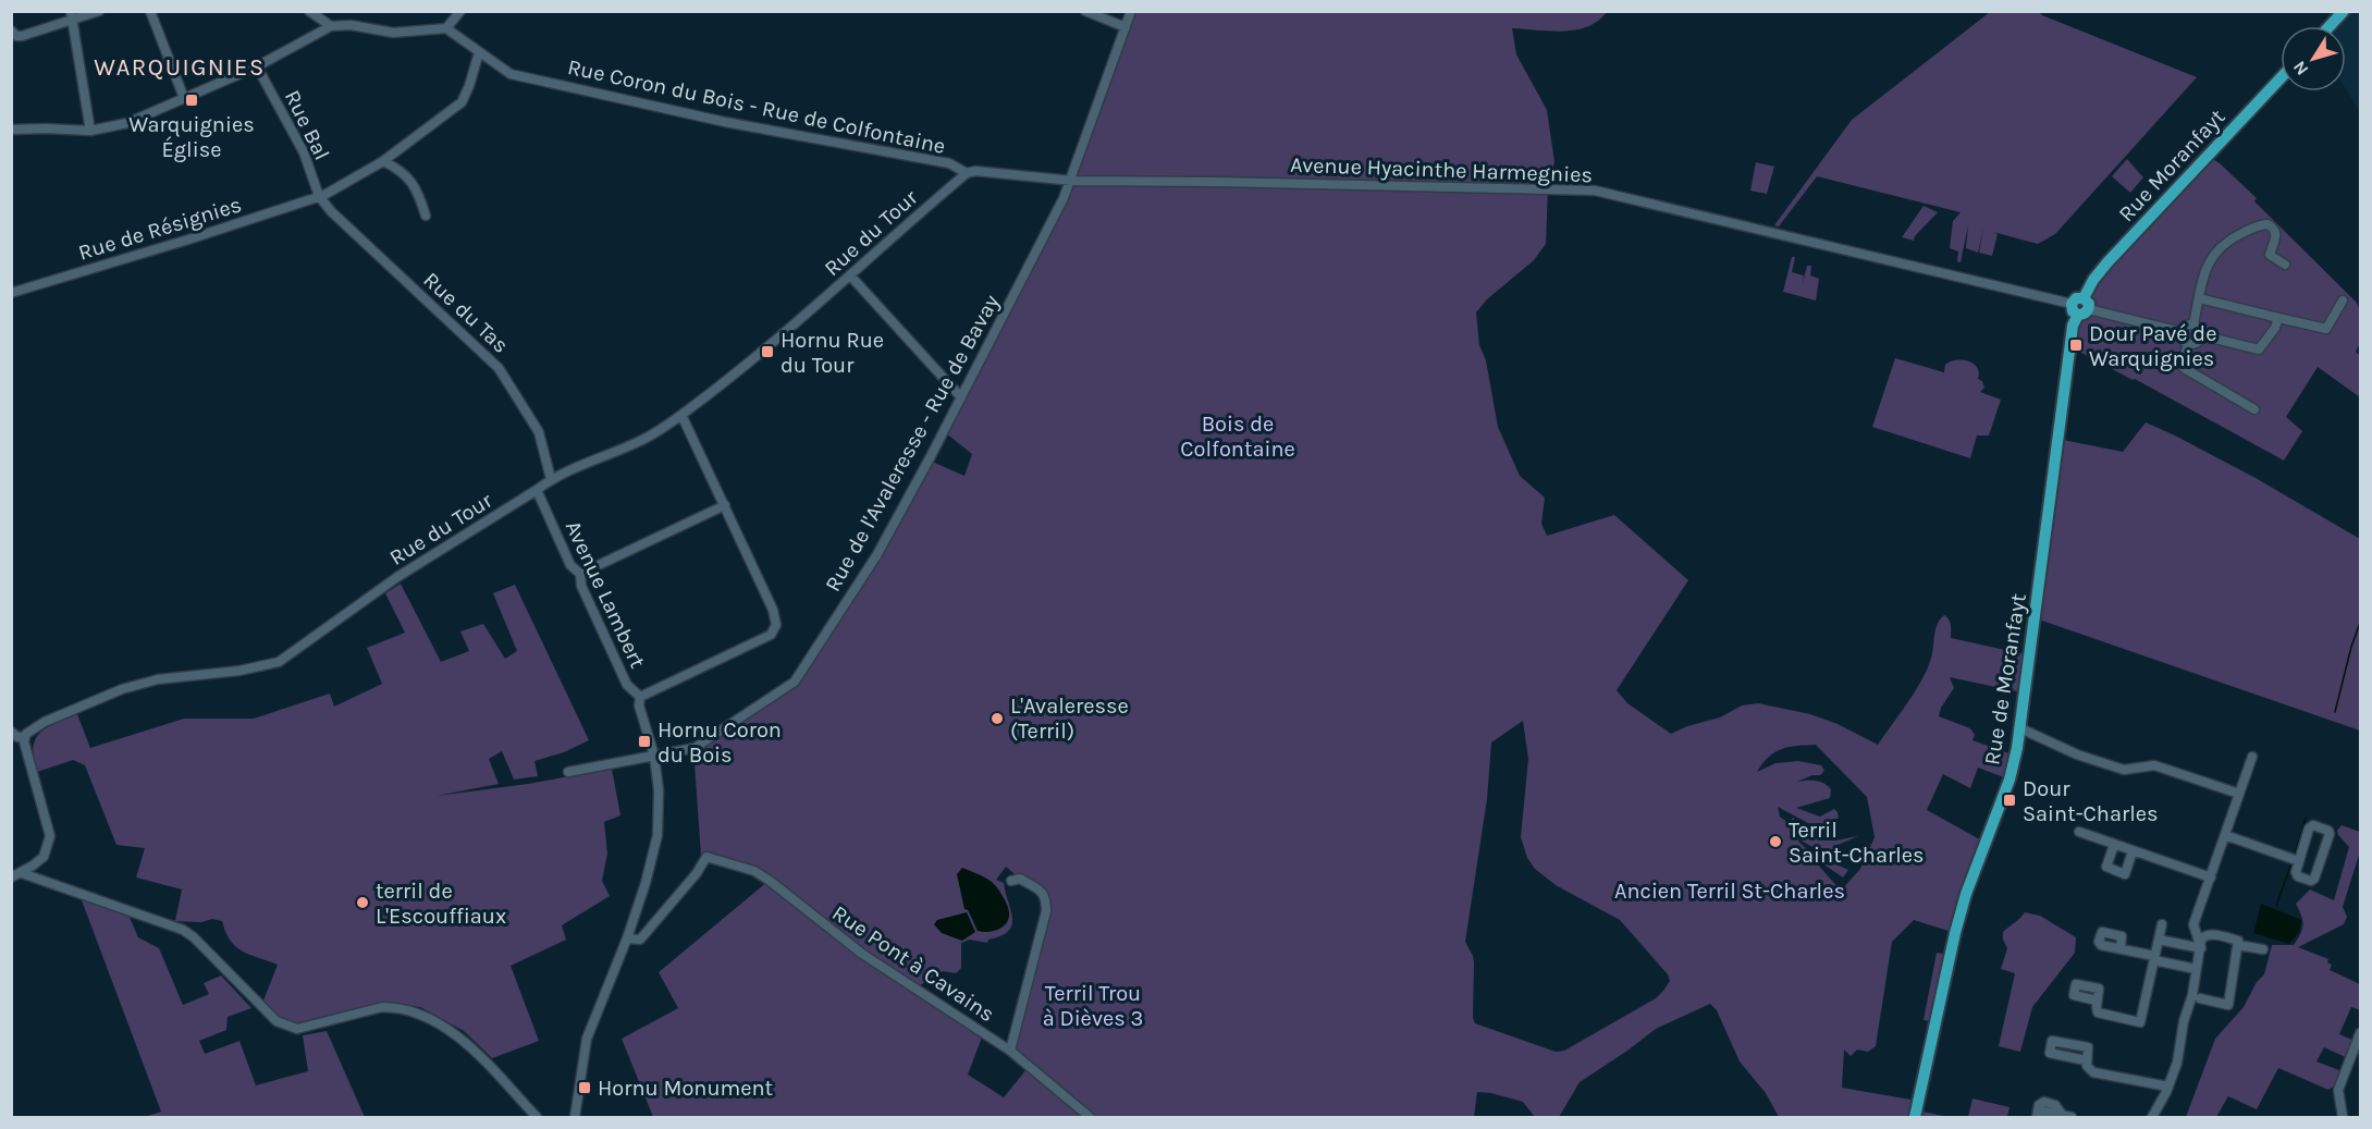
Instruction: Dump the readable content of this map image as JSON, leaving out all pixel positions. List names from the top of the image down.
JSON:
{
  "streets": {
    "main road": ["Rue Moranfayt", "Rue de Moranfayt"],
    "street": [
      "Rue Coron du Bois - Rue de Colfontaine",
      "Rue Bal",
      "Avenue Hyacinthe Harmegnies",
      "Rue de Résignies",
      "Rue du Tour",
      "Rue du Tas",
      "Rue de l'Avaleresse - Rue de Bavay",
      "Avenue Lambert",
      "Rue Pont à Cavains"
    ]
  },
  "crossings": [
    ["Rue Coron du Bois - Rue de Colfontaine", "Avenue Hyacinthe Harmegnies"],
    ["Rue Coron du Bois - Rue de Colfontaine", "Rue du Tour"],
    ["Rue Coron du Bois - Rue de Colfontaine", "Rue de l'Avaleresse - Rue de Bavay"],
    ["Rue Bal", "Rue de Résignies"],
    ["Rue Bal", "Rue du Tas"],
    ["Rue Moranfayt", "Rue de Moranfayt"],
    ["Avenue Hyacinthe Harmegnies", "Rue de l'Avaleresse - Rue de Bavay"],
    ["Rue de Résignies", "Rue du Tas"],
    ["Rue du Tour", "Rue du Tas"],
    ["Rue du Tour", "Avenue Lambert"],
    ["Rue de l'Avaleresse - Rue de Bavay", "Avenue Lambert"],
    ["Avenue Lambert", "Rue Pont à Cavains"]
  ],
  "districts": ["WARQUIGNIES"],
  "parks": ["Bois de Colfontaine", "Ancien Terril St-Charles", "Terril Trou à Dièves 3"],
  "places": {
    "transit": [
      "Warquignies Église",
      "Dour Pavé de Warquignies",
      "Hornu Rue du Tour",
      "Hornu Coron du Bois",
      "Dour Saint-Charles",
      "Hornu Monument"
    ],
    "other": ["L'Avaleresse (Terril)", "Terril Saint-Charles", "terril de L'Escouffiaux"]
  },
  "north": "bottom left"
}
